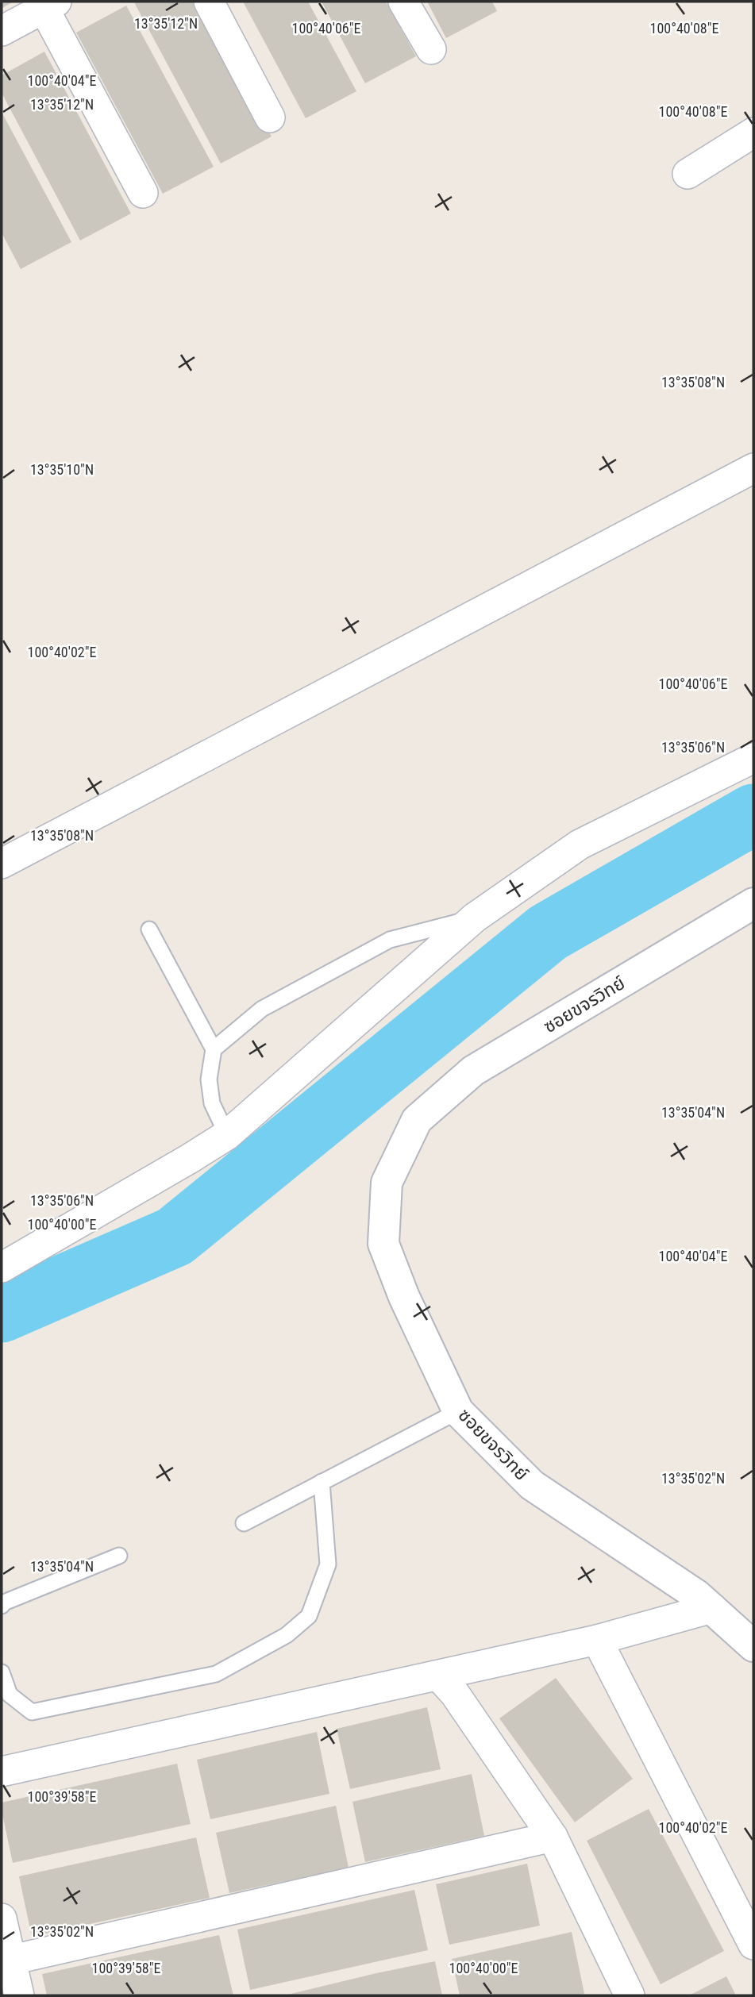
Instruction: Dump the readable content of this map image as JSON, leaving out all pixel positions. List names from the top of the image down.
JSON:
{
  "streets": {
    "street": ["ซอยขจรวิทย์"]
  },
  "coordinates": [
    "13°35'12\"N",
    "100°40'06\"E",
    "100°40'08\"E",
    "100°40'04\"E",
    "13°35'08\"N",
    "13°35'10\"N",
    "100°40'02\"E",
    "13°35'06\"N",
    "13°35'04\"N",
    "100°40'00\"E",
    "13°35'02\"N",
    "100°39'58\"E"
  ]
}
